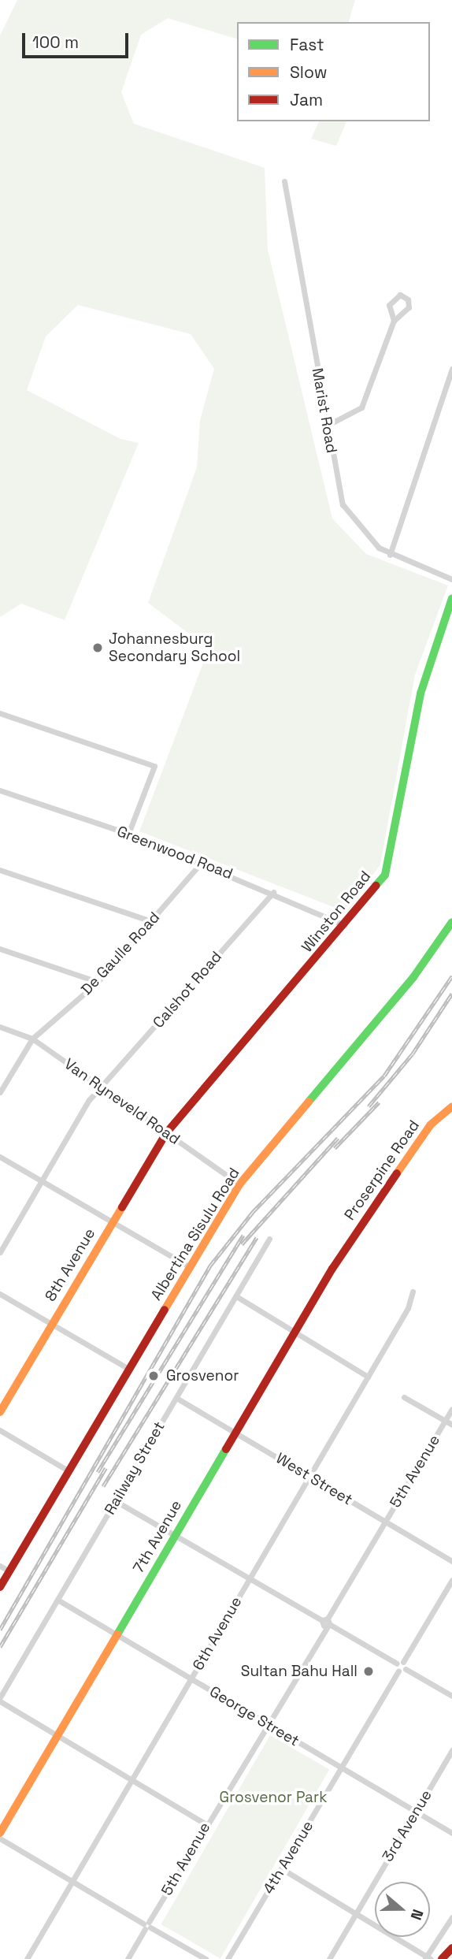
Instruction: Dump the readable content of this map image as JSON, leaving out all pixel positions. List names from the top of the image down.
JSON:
{
  "streets": {
    "street": [
      "Marist Road",
      "Greenwood Road",
      "Winston Road",
      "De Gaulle Road",
      "Calshot Road",
      "Van Ryneveld Road",
      "Proserpine Road",
      "Albertina Sisulu Road",
      "8th Avenue",
      "Railway Street",
      "5th Avenue",
      "West Street",
      "7th Avenue",
      "6th Avenue",
      "George Street",
      "3rd Avenue",
      "4th Avenue"
    ]
  },
  "crossings": [
    ["Greenwood Road", "Winston Road"],
    ["Greenwood Road", "De Gaulle Road"],
    ["Greenwood Road", "Calshot Road"],
    ["Winston Road", "Van Ryneveld Road"],
    ["Winston Road", "8th Avenue"],
    ["De Gaulle Road", "Van Ryneveld Road"],
    ["Calshot Road", "Van Ryneveld Road"],
    ["Van Ryneveld Road", "Albertina Sisulu Road"],
    ["Van Ryneveld Road", "8th Avenue"],
    ["Proserpine Road", "7th Avenue"],
    ["Railway Street", "West Street"],
    ["Railway Street", "George Street"],
    ["5th Avenue", "West Street"],
    ["5th Avenue", "George Street"],
    ["West Street", "7th Avenue"],
    ["West Street", "6th Avenue"],
    ["7th Avenue", "George Street"],
    ["6th Avenue", "George Street"],
    ["George Street", "3rd Avenue"],
    ["George Street", "4th Avenue"]
  ],
  "parks": ["Grosvenor Park"],
  "places": ["Johannesburg Secondary School", "Grosvenor", "Sultan Bahu Hall"],
  "legend": ["Fast", "Slow", "Jam"],
  "scale_bar": "100 m",
  "north": "right"
}
